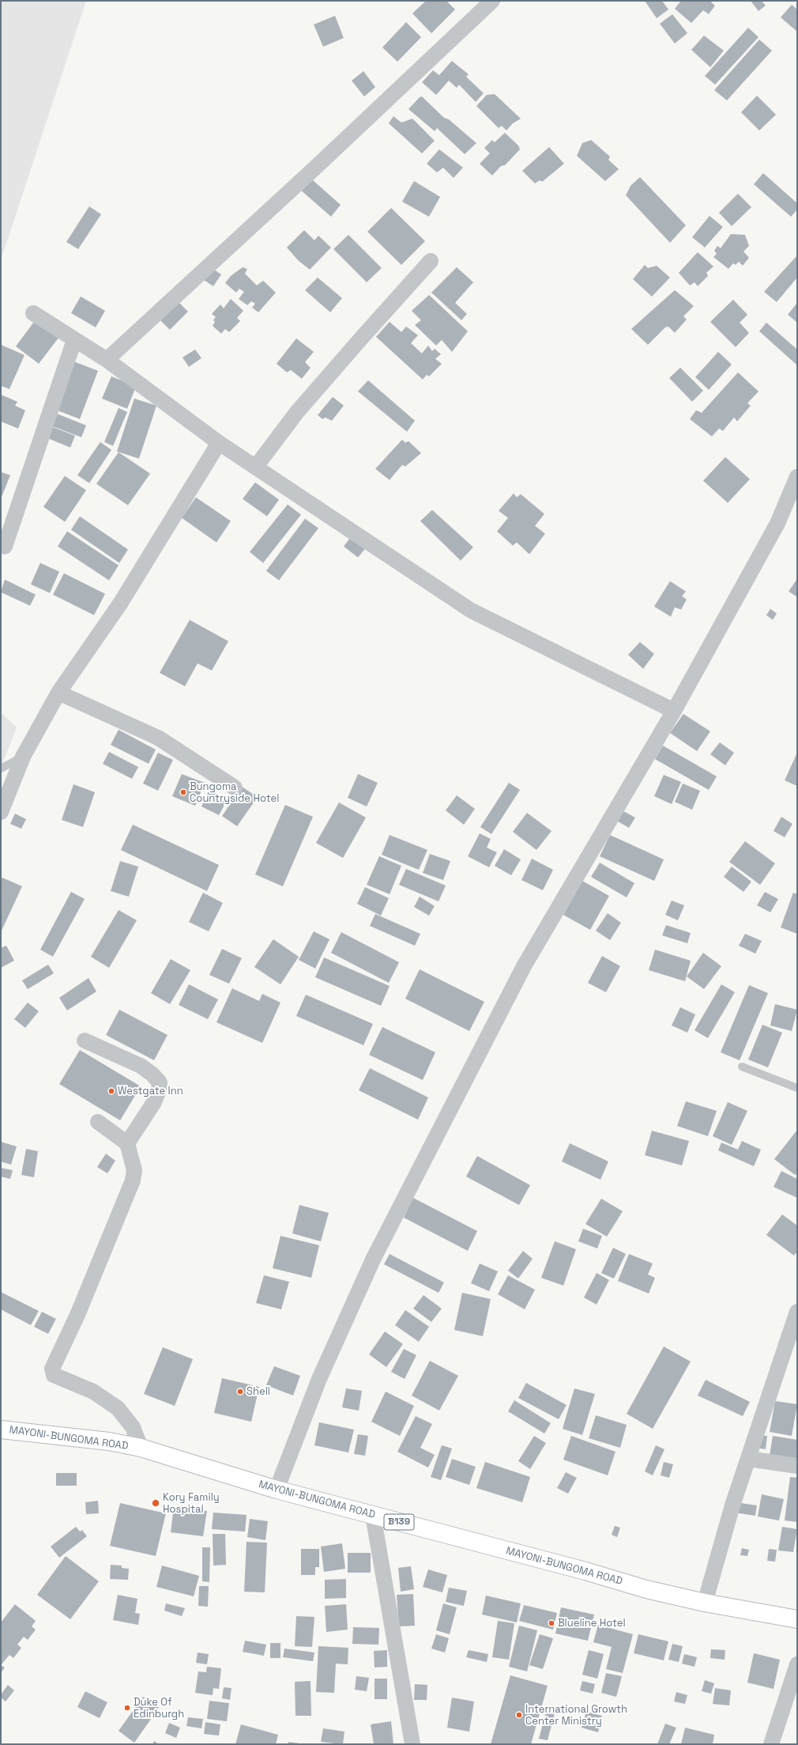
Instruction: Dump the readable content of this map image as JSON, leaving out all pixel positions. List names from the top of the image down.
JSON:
{
  "streets": {
    "main road": ["MAYONI-BUNGOMA ROAD", "B139"]
  },
  "places": [
    "Bungoma Countryside Hotel",
    "Westgate Inn",
    "Shell",
    "Kory Family Hospital",
    "Blueline Hotel",
    "Duke Of Edinburgh",
    "International Growth Center Ministry"
  ]
}
